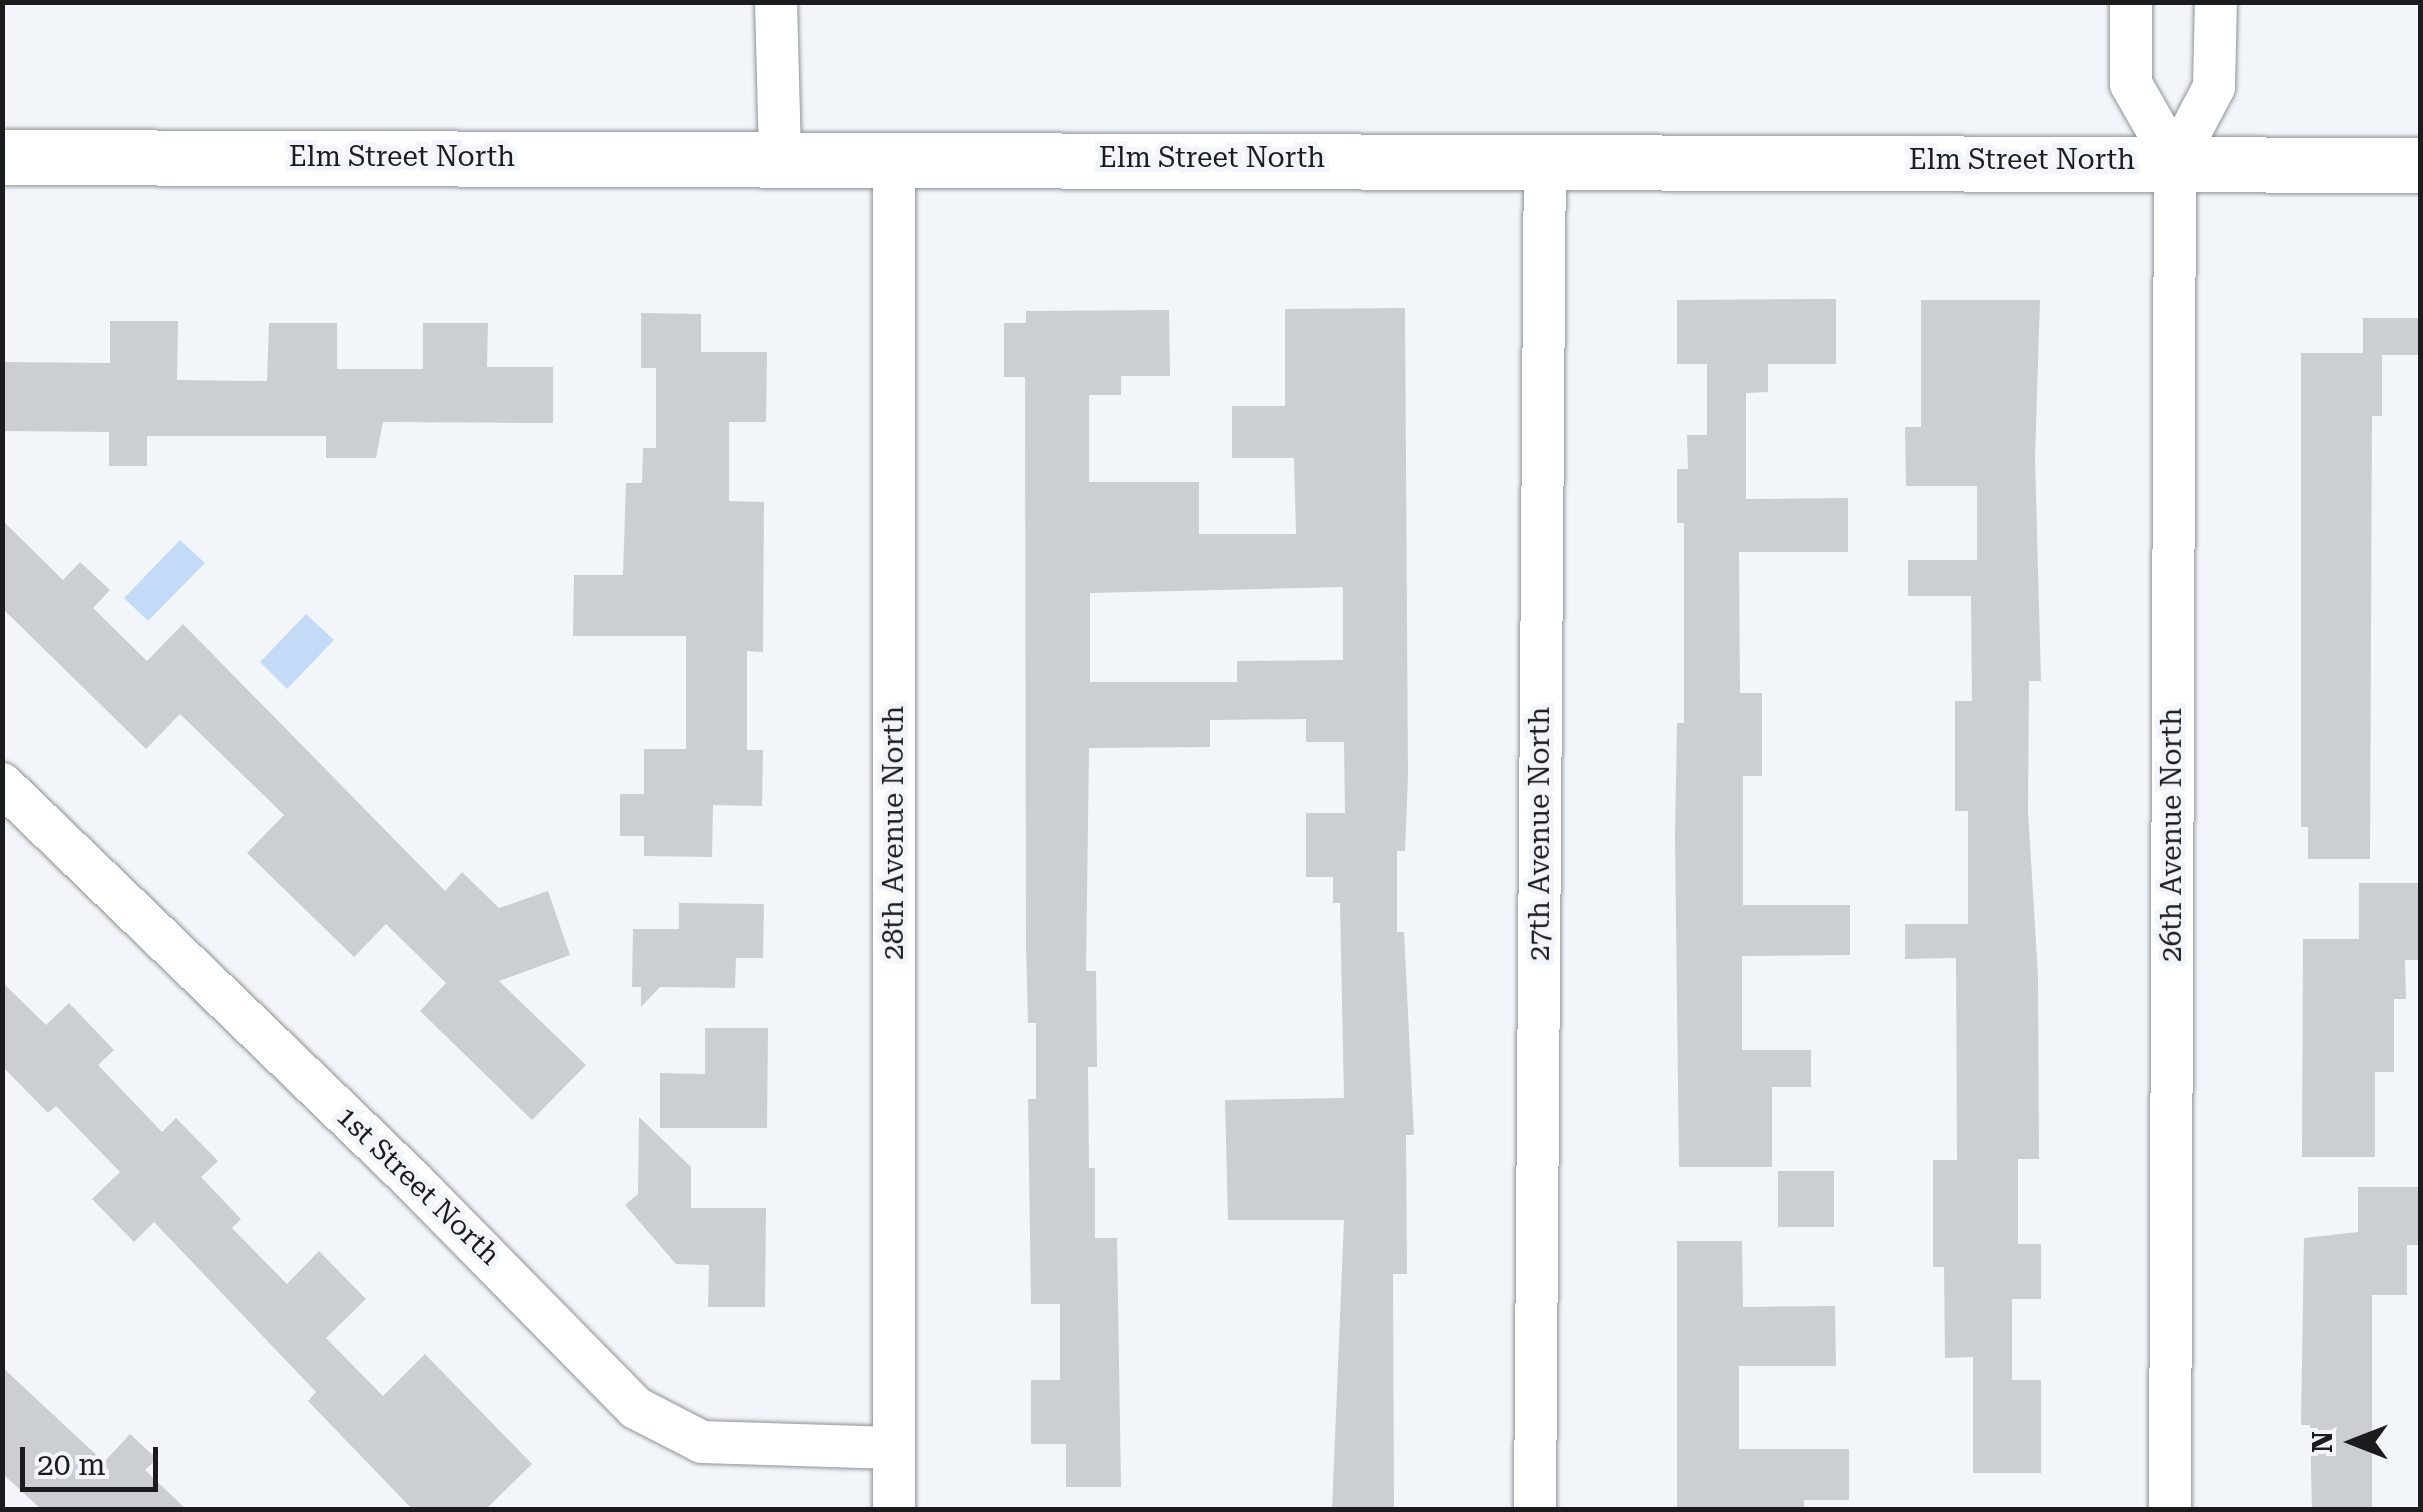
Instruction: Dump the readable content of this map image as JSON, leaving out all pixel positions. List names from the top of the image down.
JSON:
{
  "streets": {
    "street": [
      "Elm Street North",
      "28th Avenue North",
      "27th Avenue North",
      "26th Avenue North",
      "1st Street North"
    ]
  },
  "crossings": [
    ["Elm Street North", "28th Avenue North"],
    ["Elm Street North", "27th Avenue North"],
    ["Elm Street North", "26th Avenue North"],
    ["28th Avenue North", "1st Street North"]
  ],
  "scale_bar": "20 m",
  "north": "left"
}
